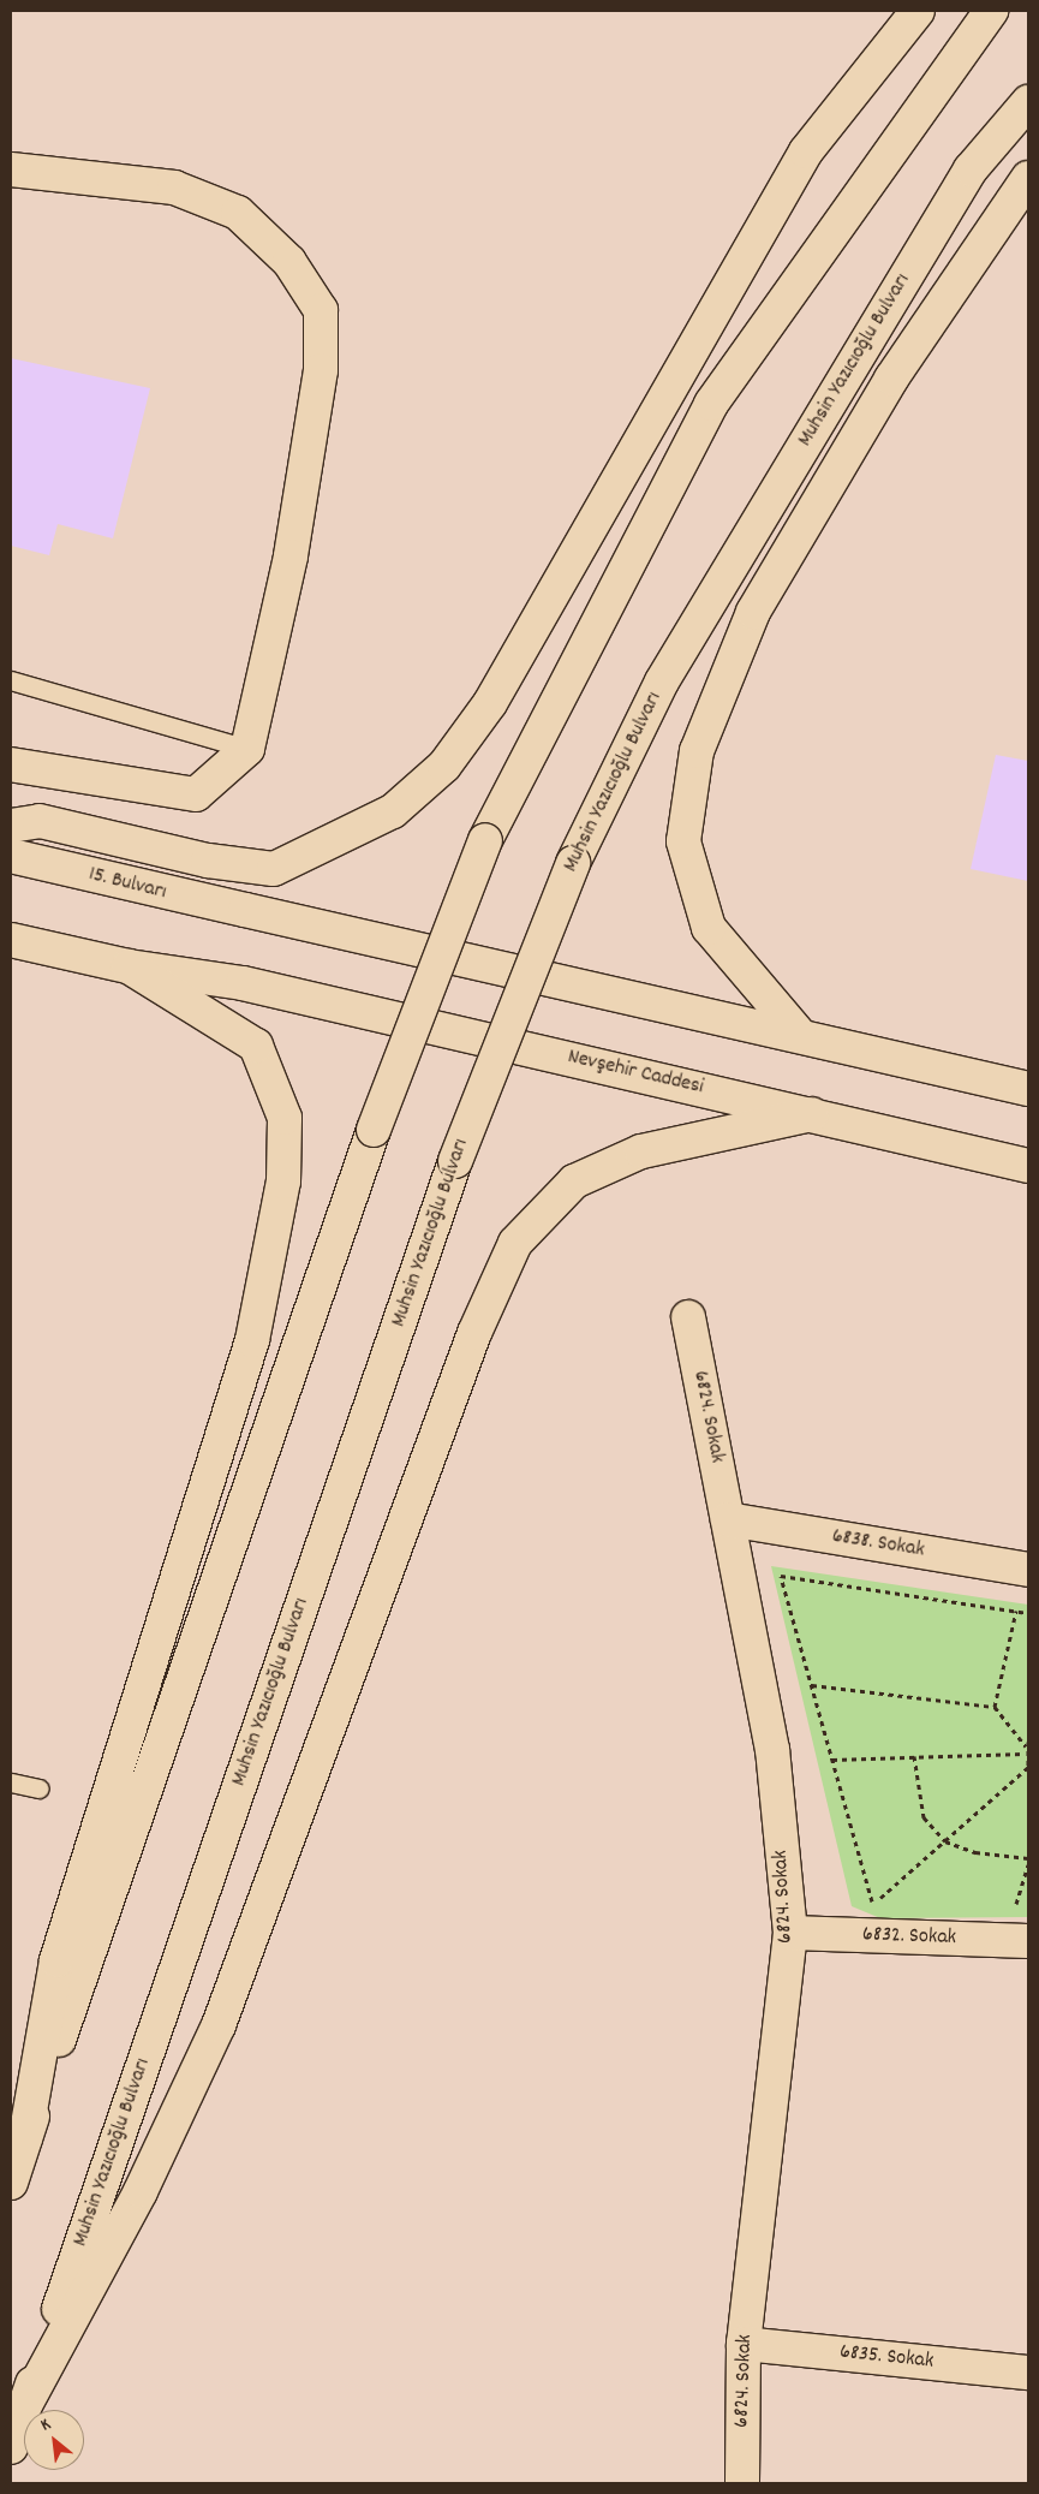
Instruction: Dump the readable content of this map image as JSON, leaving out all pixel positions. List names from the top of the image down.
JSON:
{
  "streets": {
    "main road": [
      "Muhsin Yazıcıoğlu Bulvarı",
      "15. Bulvarı",
      "Nevşehir Caddesi",
      "6824. Sokak",
      "6838. Sokak",
      "6832. Sokak",
      "6835. Sokak"
    ]
  },
  "crossings": [
    ["6824. Sokak", "6838. Sokak"],
    ["6824. Sokak", "6832. Sokak"],
    ["6824. Sokak", "6835. Sokak"]
  ],
  "north": "top left"
}
